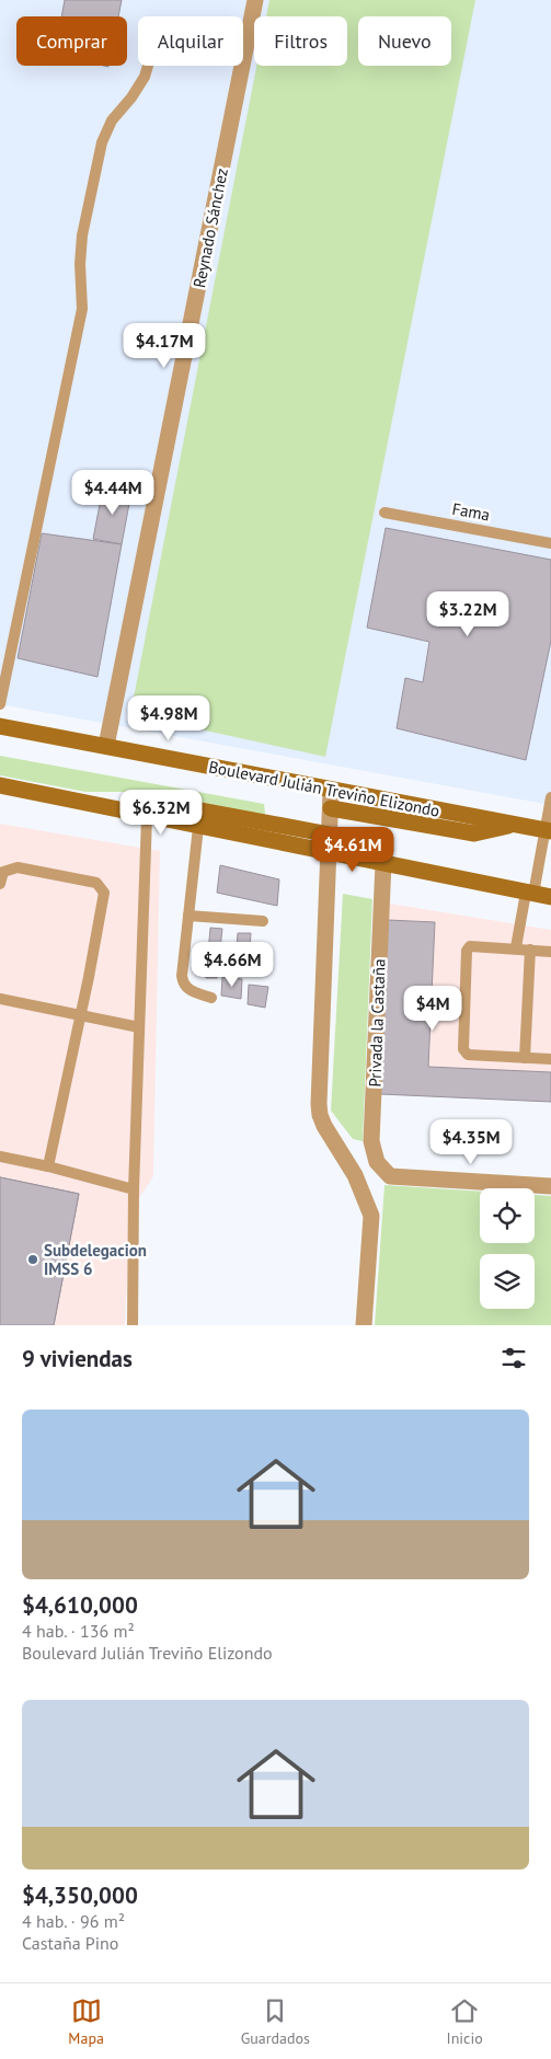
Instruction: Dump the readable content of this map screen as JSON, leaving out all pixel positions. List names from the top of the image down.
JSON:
{
  "streets": {
    "main road": ["Boulevard Julián Treviño Elizondo"],
    "street": ["Reynado Sánchez", "Privada la Castaña"],
    "lane": ["Fama"]
  },
  "crossings": [
    ["Reynado Sánchez", "Boulevard Julián Treviño Elizondo"]
  ],
  "places": ["Subdelegacion IMSS 6"],
  "page": {
    "chip": [
      "Comprar",
      "Alquilar",
      "Filtros",
      "Nuevo"
    ],
    "price": [
      "$4.17M",
      "$4.44M",
      "$3.22M",
      "$4.98M",
      "$6.32M",
      "$4.61M",
      "$4.66M",
      "$4M",
      "$4.35M"
    ],
    "heading": "9 viviendas",
    "list": [
      {
        "name": "$4,610,000",
        "note": "4 hab. · 136 m² · Boulevard Julián Treviño Elizondo"
      },
      {
        "name": "$4,350,000",
        "note": "4 hab. · 96 m² · Castaña Pino"
      }
    ],
    "tabs": ["Mapa", "Guardados", "Inicio"]
  }
}
